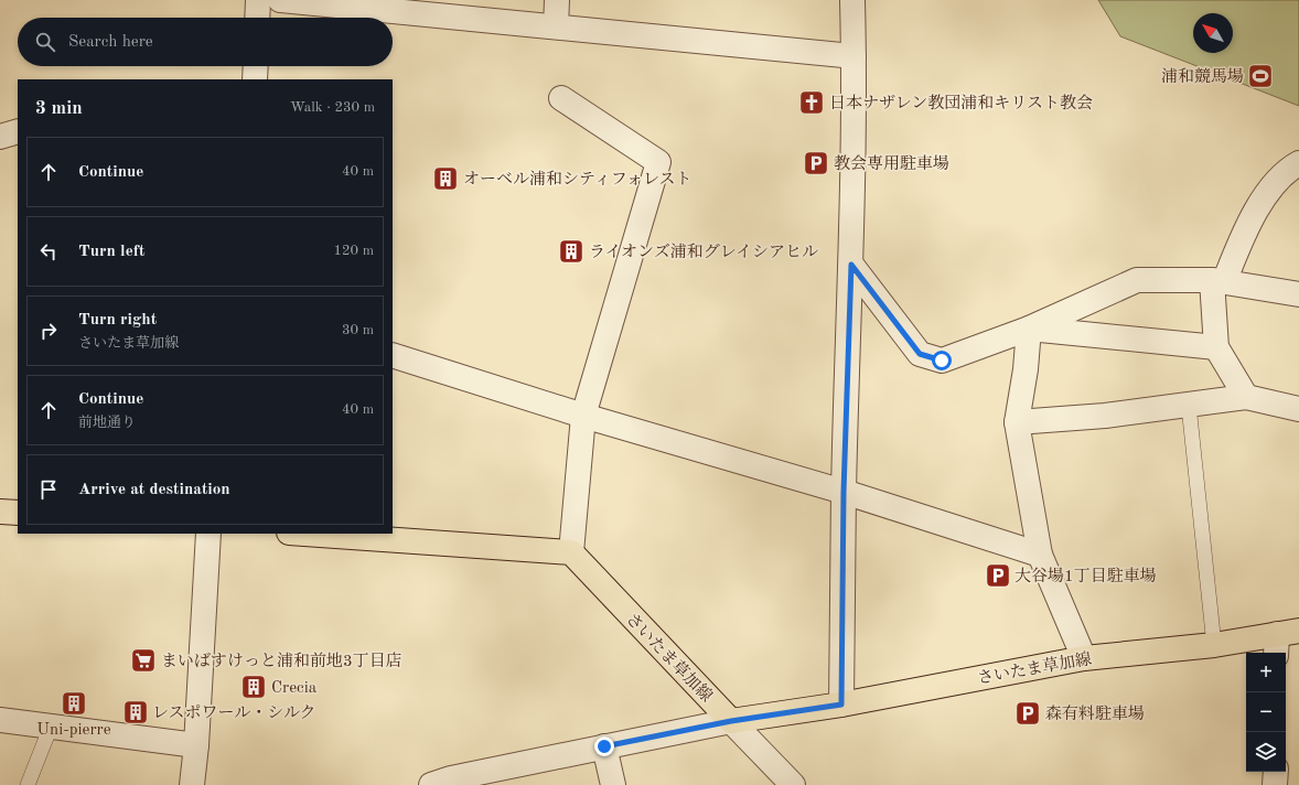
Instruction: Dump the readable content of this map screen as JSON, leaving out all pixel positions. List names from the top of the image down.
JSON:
{
  "streets": {
    "main road": ["さいたま草加線"]
  },
  "places": {
    "sports": ["浦和競馬場"],
    "church": ["日本ナザレン教団浦和キリスト教会"],
    "parking": ["教会専用駐車場", "大谷場1丁目駐車場", "森有料駐車場"],
    "building": [
      "オーベル浦和シティフォレスト",
      "ライオンズ浦和グレイシアヒル",
      "Crecia",
      "Uni-pierre",
      "レスポワール・シルク"
    ],
    "supermarket": ["まいばすけっと浦和前地3丁目店"]
  },
  "north": "top left",
  "page": {
    "search": "Search here",
    "heading": ["3 min", "Walk · 230 m"],
    "list": [
      ["Continue", "40 m"],
      ["Turn left", "120 m"],
      ["Turn right", "さいたま草加線", "30 m"],
      ["Continue", "前地通り", "40 m"],
      "Arrive at destination"
    ],
    "map_buttons": ["+", "−"]
  }
}
